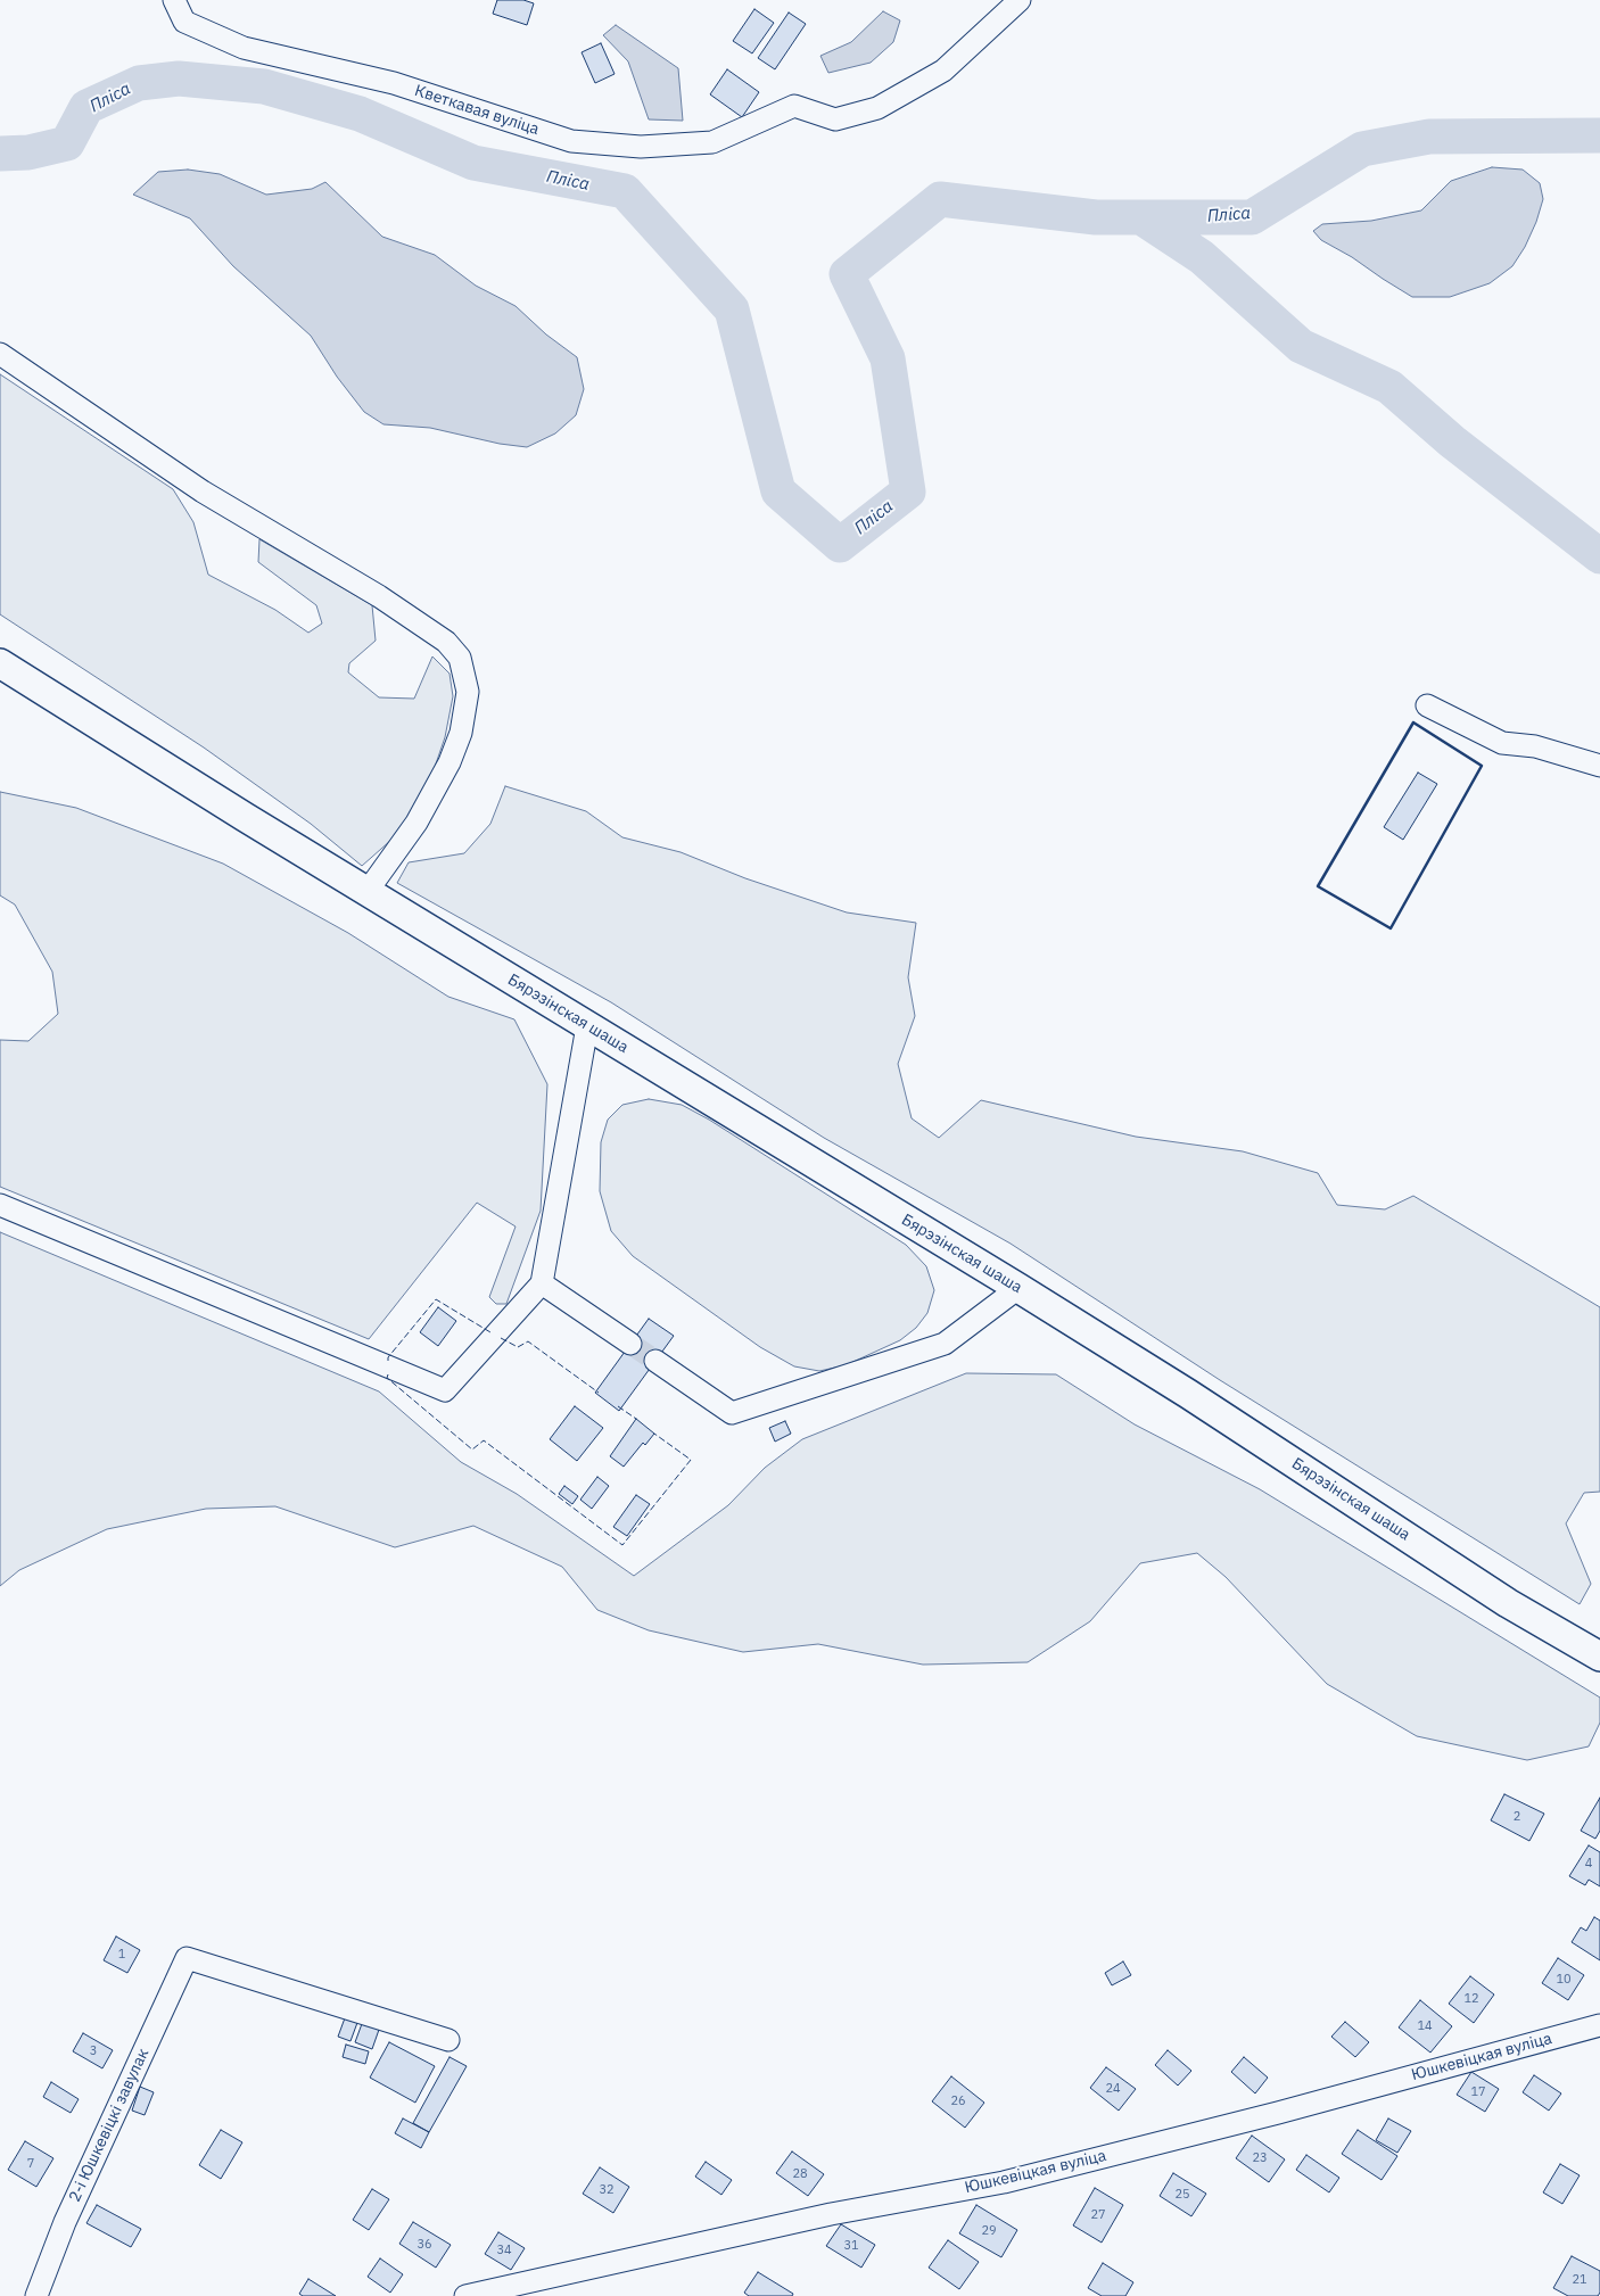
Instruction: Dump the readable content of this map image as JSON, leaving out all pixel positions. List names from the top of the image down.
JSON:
{
  "streets": {
    "main road": ["Бярэзінская шаша"],
    "street": ["Кветкавая вуліца", "Юшкевіцкая вуліца", "2-і Юшкевіцкі завулак"]
  },
  "water": ["Пліса"],
  "house_numbers": [
    "2",
    "4",
    "1",
    "10",
    "12",
    "14",
    "3",
    "24",
    "17",
    "26",
    "23",
    "7",
    "28",
    "32",
    "25",
    "27",
    "29",
    "36",
    "31",
    "34",
    "21"
  ]
}
